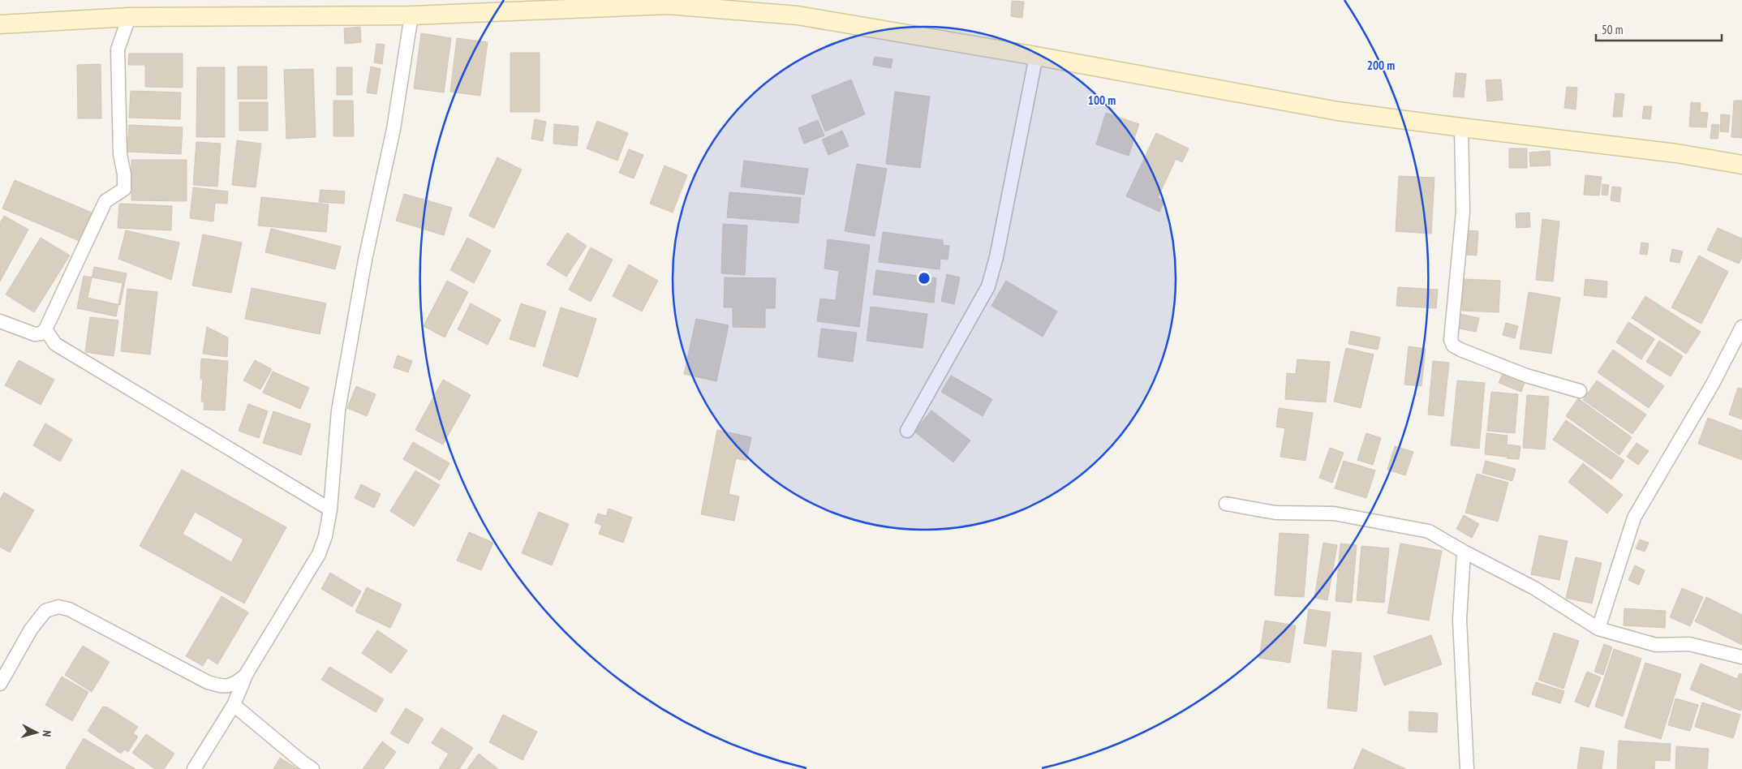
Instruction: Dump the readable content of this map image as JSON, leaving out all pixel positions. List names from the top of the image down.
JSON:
{
  "scale_bar": "50 m",
  "north": "right",
  "rings": ["200 m", "100 m"]
}
